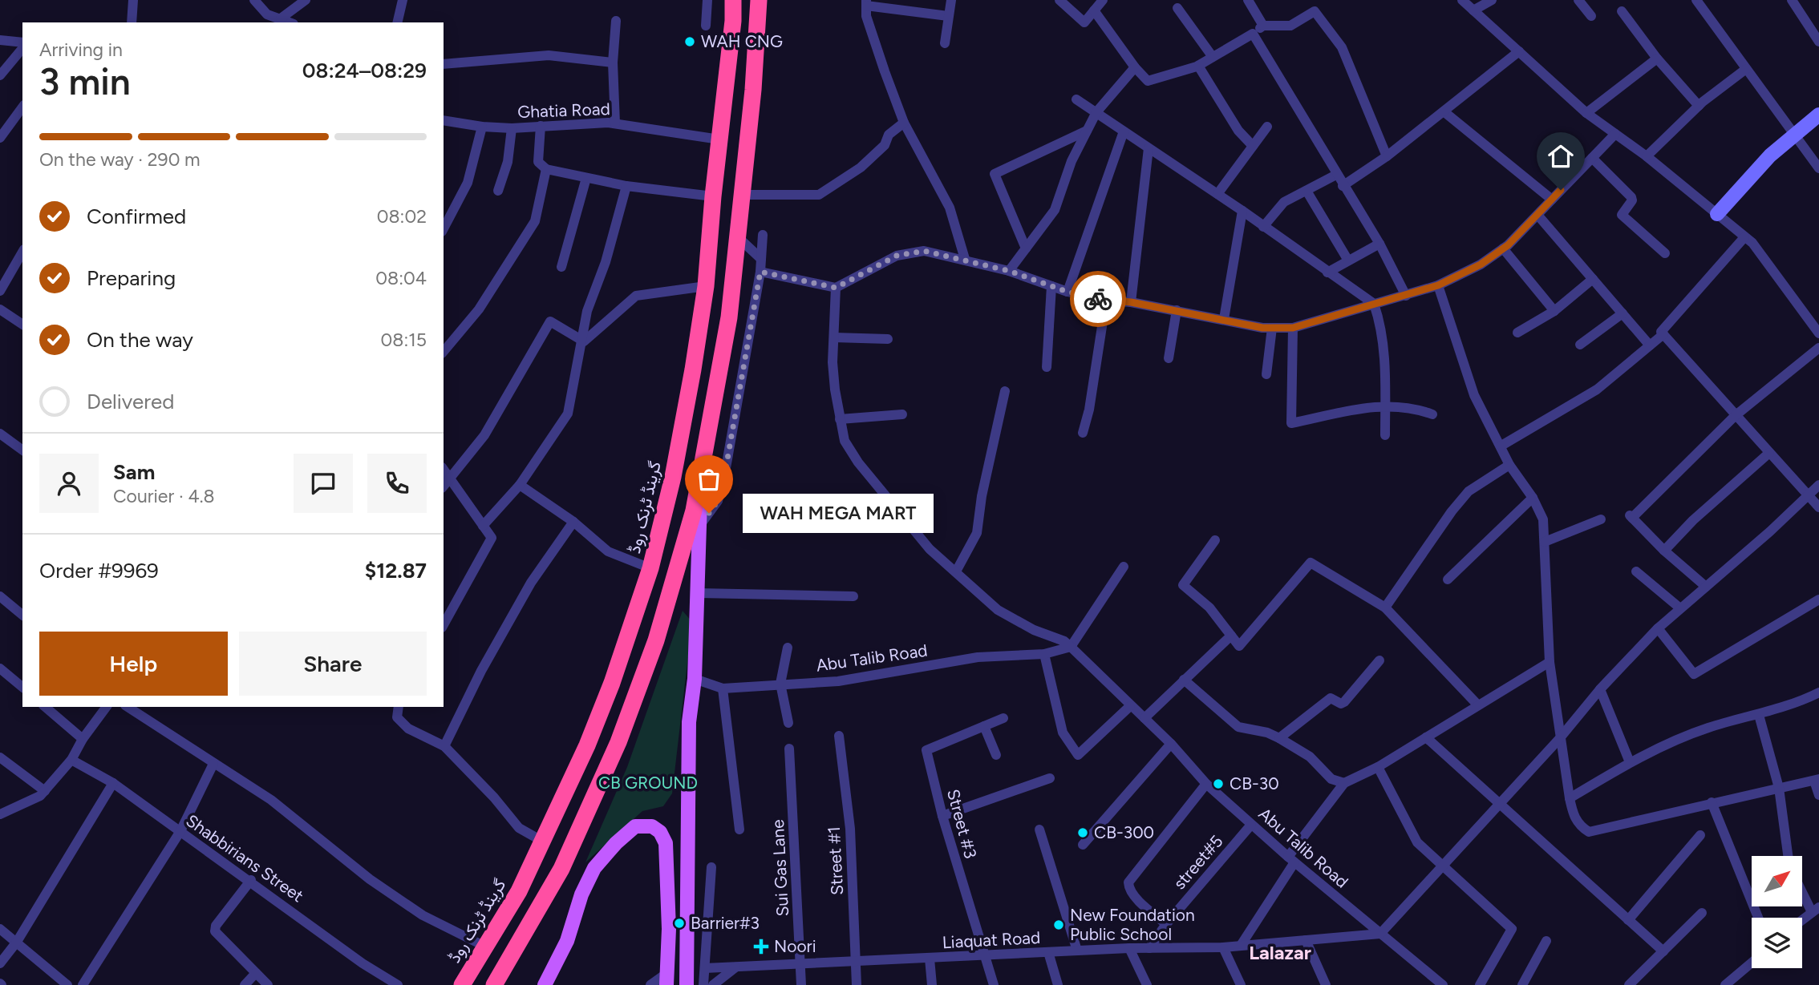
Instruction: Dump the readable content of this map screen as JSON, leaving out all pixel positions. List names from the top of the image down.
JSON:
{
  "streets": {
    "highway": ["گرینڈ ٹرنک روڈ"],
    "street": [
      "Ghatia Road",
      "Abu Talib Road",
      "Street #3",
      "Shabbirians Street",
      "Street #1",
      "street#5",
      "Sui Gas Lane",
      "Liaquat Road"
    ]
  },
  "crossings": [
    ["Ghatia Road", "گرینڈ ٹرنک روڈ"],
    ["Abu Talib Road", "street#5"],
    ["Abu Talib Road", "Liaquat Road"],
    ["Street #3", "Liaquat Road"],
    ["Street #1", "Liaquat Road"],
    ["street#5", "Liaquat Road"],
    ["Sui Gas Lane", "Liaquat Road"]
  ],
  "districts": ["Lalazar"],
  "parks": ["CB GROUND"],
  "places": {
    "other": [
      "WAH CNG",
      "WAH MEGA MART",
      "CB-30",
      "CB-300",
      "Barrier#3",
      "New Foundation Public School"
    ],
    "health": ["Noori"]
  },
  "north": "top right",
  "page": {
    "heading": ["3 min", "Arriving in", "08:24–08:29"],
    "panel": [
      "Sam",
      "Courier · 4.8",
      "Order #9969",
      "$12.87"
    ],
    "bar": "On the way · 290 m",
    "list": [
      ["Confirmed", "08:02"],
      ["Preparing", "08:04"],
      ["On the way", "08:15"],
      "Delivered"
    ],
    "bubble": "WAH MEGA MART",
    "buttons": ["Help", "Share"]
  }
}
